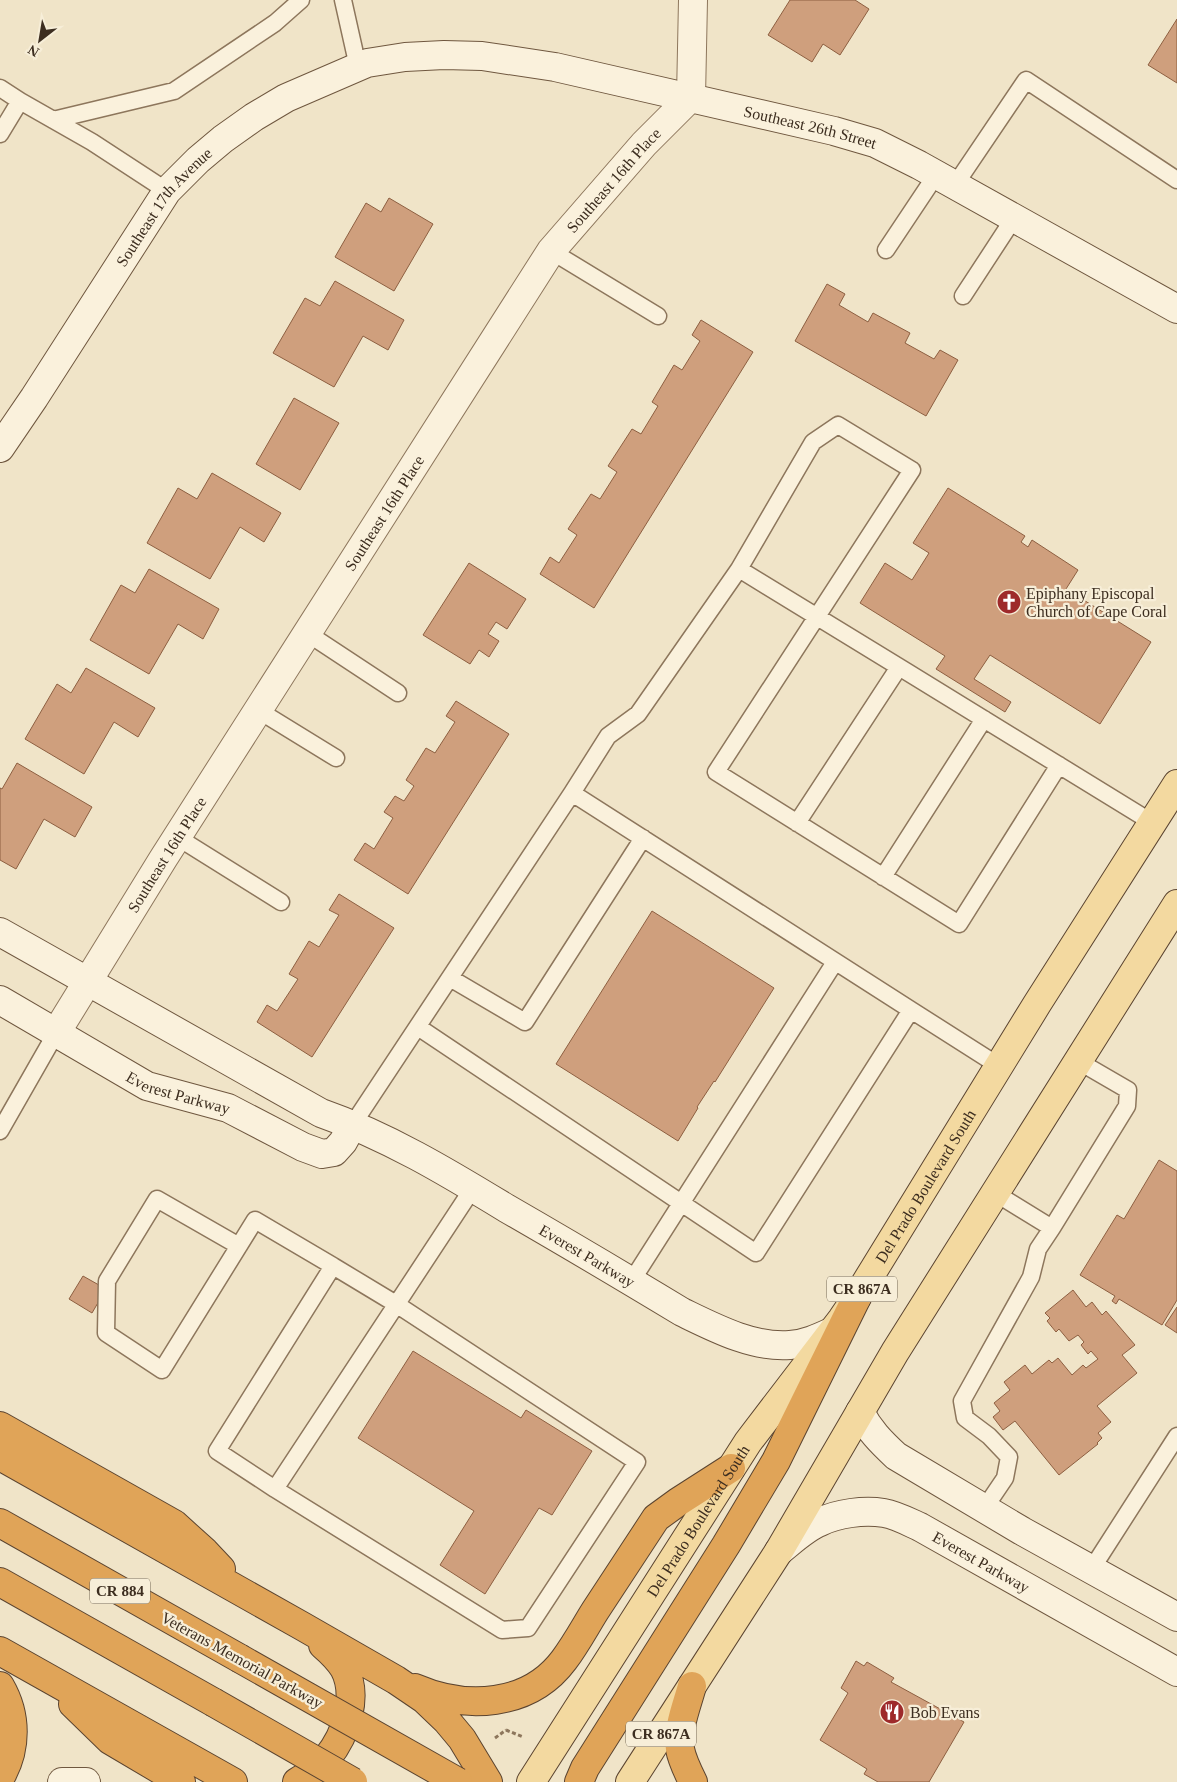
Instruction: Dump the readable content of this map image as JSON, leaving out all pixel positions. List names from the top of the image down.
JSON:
{
  "streets": {
    "highway": ["CR 884", "Veterans Memorial Parkway"],
    "main road": ["Del Prado Boulevard South", "CR 867A"],
    "street": [
      "Southeast 26th Street",
      "Southeast 16th Place",
      "Southeast 17th Avenue",
      "Everest Parkway"
    ]
  },
  "crossings": [
    ["Southeast 26th Street", "Southeast 16th Place"],
    ["Southeast 26th Street", "Southeast 17th Avenue"],
    ["Southeast 16th Place", "Everest Parkway"],
    ["Everest Parkway", "Del Prado Boulevard South"],
    ["Everest Parkway", "CR 867A"]
  ],
  "places": {
    "church": ["Epiphany Episcopal Church of Cape Coral"],
    "restaurant": ["Bob Evans"]
  },
  "north": "bottom left"
}
